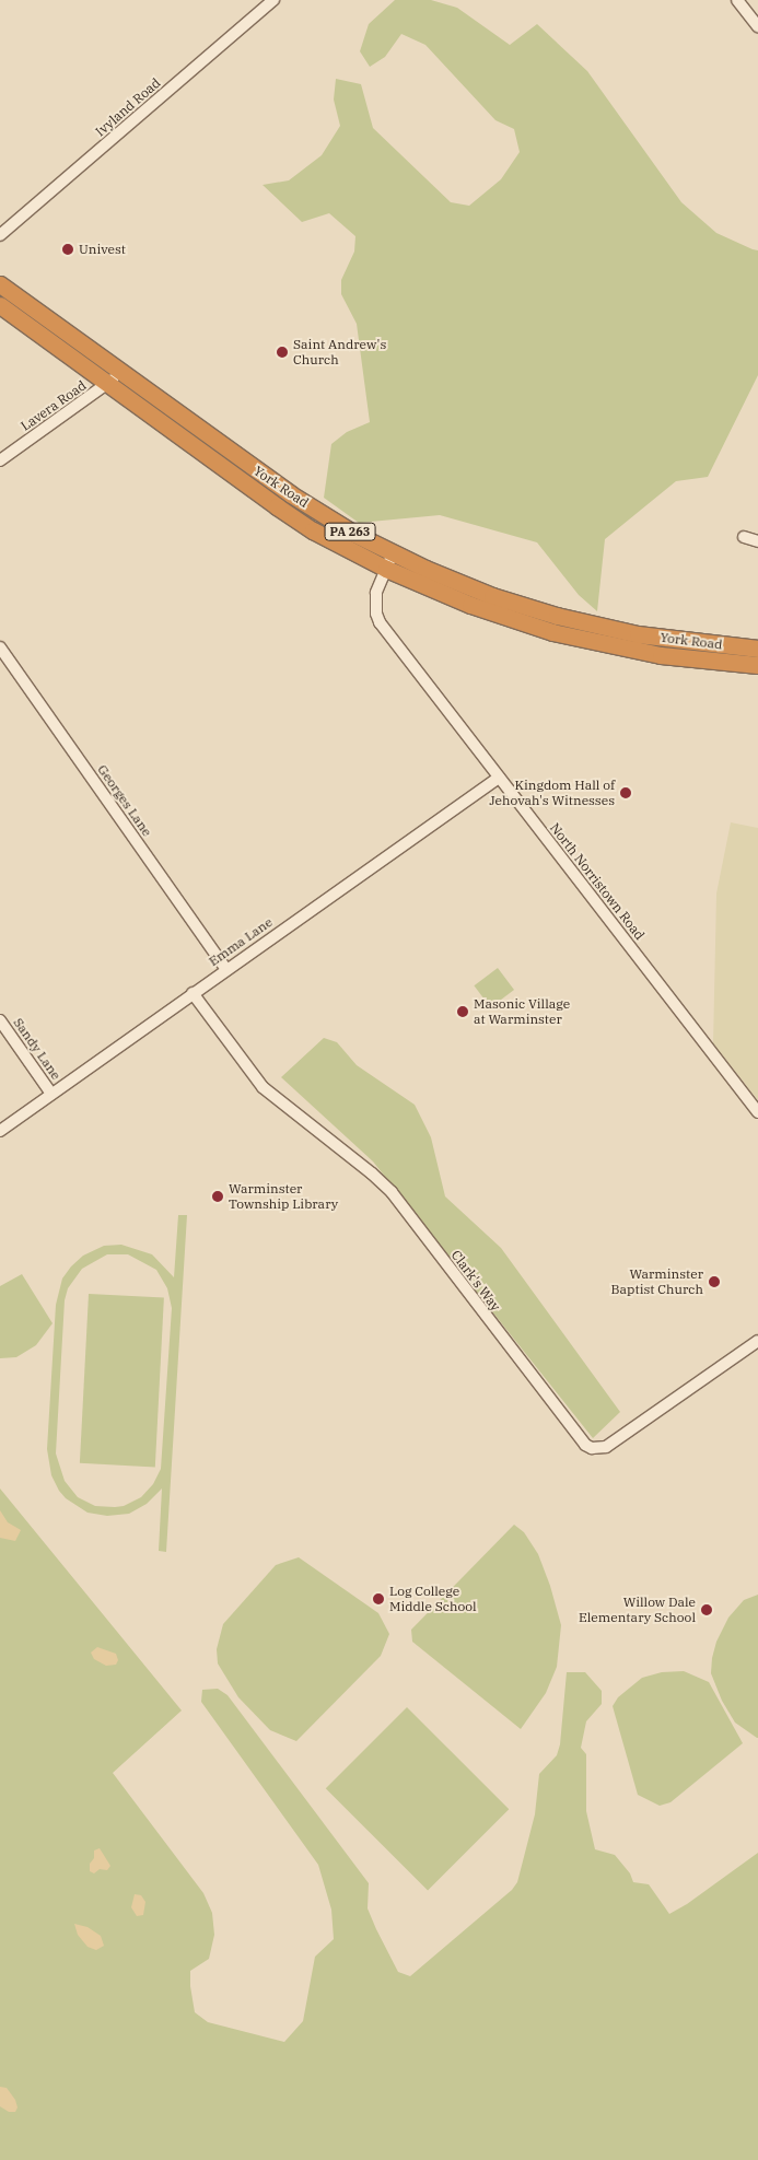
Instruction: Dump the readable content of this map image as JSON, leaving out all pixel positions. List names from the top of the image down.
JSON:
{
  "streets": {
    "highway": ["York Road", "PA 263"],
    "street": [
      "Ivyland Road",
      "Lavera Road",
      "Georges Lane",
      "North Norristown Road",
      "Emma Lane",
      "Sandy Lane",
      "Clark's Way"
    ]
  },
  "crossings": [
    ["Lavera Road", "York Road"],
    ["York Road", "North Norristown Road"],
    ["Georges Lane", "Emma Lane"],
    ["North Norristown Road", "Emma Lane"],
    ["Emma Lane", "Sandy Lane"],
    ["Emma Lane", "Clark's Way"]
  ],
  "places": [
    "Univest",
    "Saint Andrew's Church",
    "Kingdom Hall of Jehovah's Witnesses",
    "Masonic Village at Warminster",
    "Warminster Township Library",
    "Warminster Baptist Church",
    "Log College Middle School",
    "Willow Dale Elementary School"
  ]
}
